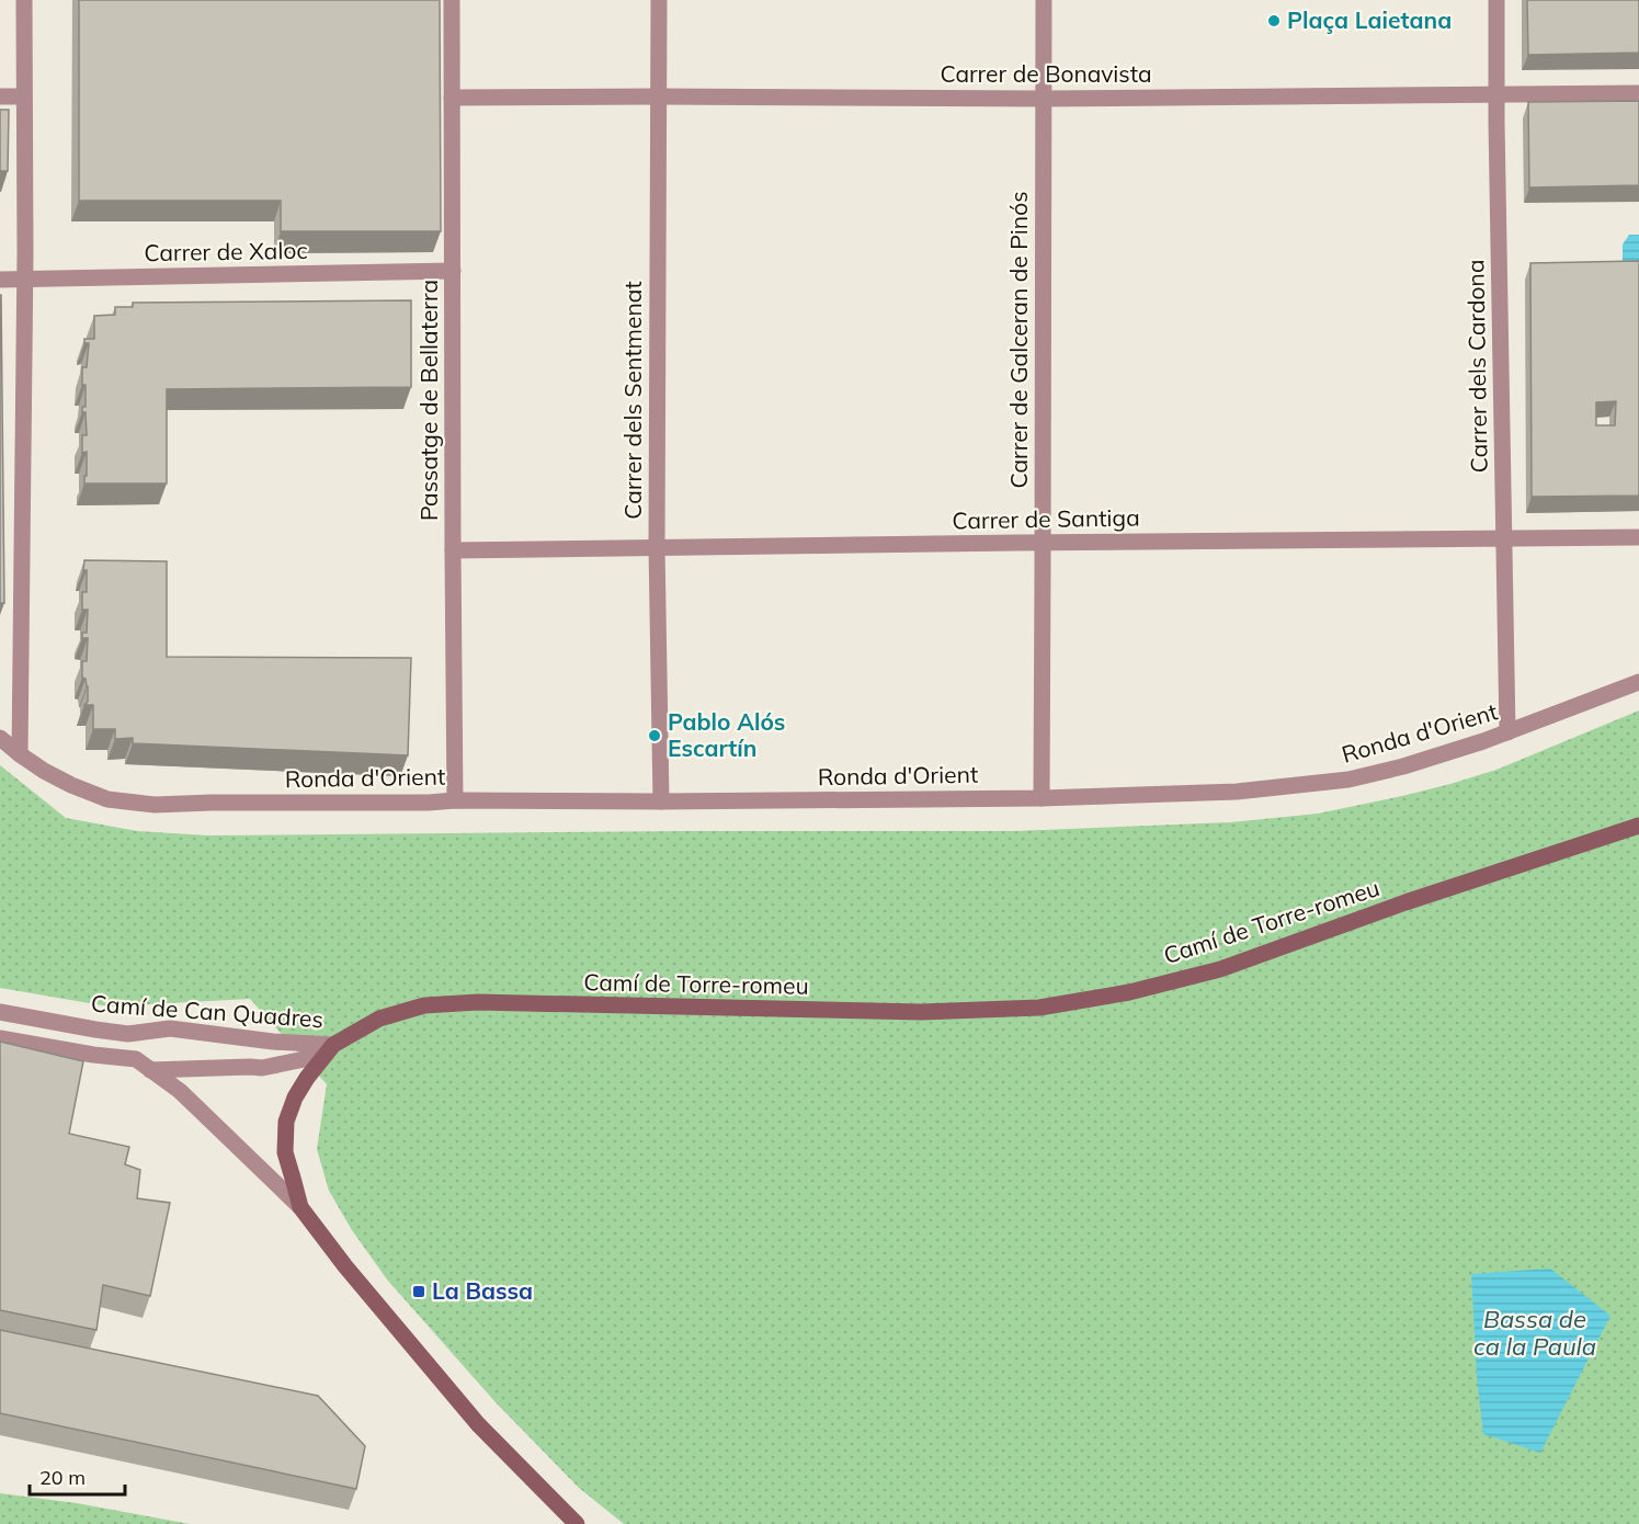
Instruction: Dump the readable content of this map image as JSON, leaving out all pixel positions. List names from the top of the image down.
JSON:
{
  "streets": {
    "street": [
      "Carrer de Bonavista",
      "Carrer de Xaloc",
      "Carrer de Galceran de Pinós",
      "Carrer dels Cardona",
      "Passatge de Bellaterra",
      "Carrer dels Sentmenat",
      "Carrer de Santiga",
      "Ronda d'Orient",
      "Camí de Torre-romeu",
      "Camí de Can Quadres"
    ]
  },
  "crossings": [
    ["Carrer de Bonavista", "Carrer de Galceran de Pinós"],
    ["Carrer de Bonavista", "Carrer dels Cardona"],
    ["Carrer de Bonavista", "Passatge de Bellaterra"],
    ["Carrer de Bonavista", "Carrer dels Sentmenat"],
    ["Carrer de Xaloc", "Passatge de Bellaterra"],
    ["Carrer de Galceran de Pinós", "Carrer de Santiga"],
    ["Carrer de Galceran de Pinós", "Ronda d'Orient"],
    ["Carrer dels Cardona", "Carrer de Santiga"],
    ["Carrer dels Cardona", "Ronda d'Orient"],
    ["Passatge de Bellaterra", "Carrer de Santiga"],
    ["Passatge de Bellaterra", "Ronda d'Orient"],
    ["Carrer dels Sentmenat", "Carrer de Santiga"],
    ["Carrer dels Sentmenat", "Ronda d'Orient"],
    ["Camí de Torre-romeu", "Camí de Can Quadres"]
  ],
  "water": ["Bassa de ca la Paula"],
  "places": {
    "other": ["Plaça Laietana", "Pablo Alós Escartín"],
    "transit": ["La Bassa"]
  },
  "scale_bar": "20 m"
}
